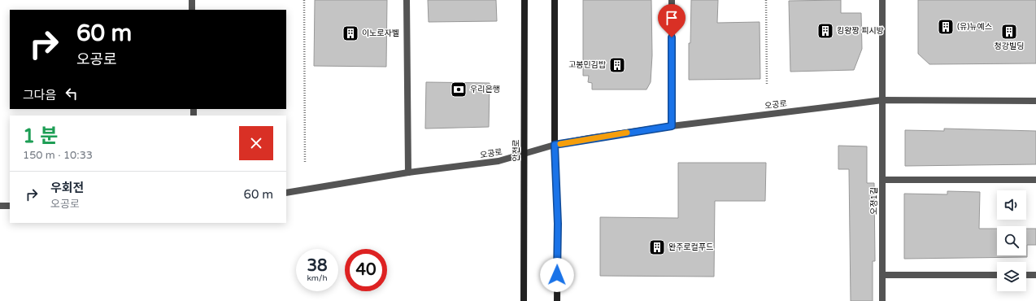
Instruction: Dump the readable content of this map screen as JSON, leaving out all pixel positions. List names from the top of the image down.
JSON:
{
  "streets": {
    "street": ["오공로", "안전로", "오정1길"]
  },
  "crossings": [
    ["오공로", "안전로"],
    ["오공로", "오정1길"]
  ],
  "places": {
    "building": [
      "(유)뉴예스",
      "킹왕짱 피시방",
      "청강빌딩",
      "이노로자벨",
      "고봉민김밥",
      "완주로컬푸드"
    ],
    "bank": ["우리은행"]
  },
  "page": {
    "turn": ["60 m", "오공로"],
    "then": "그다음",
    "heading": ["1 분", "150 m · 10:33"],
    "list": [
      {
        "name": "우회전",
        "note": "오공로",
        "value": "60 m"
      }
    ],
    "speed": "38 km/h",
    "limit": "40"
  }
}
